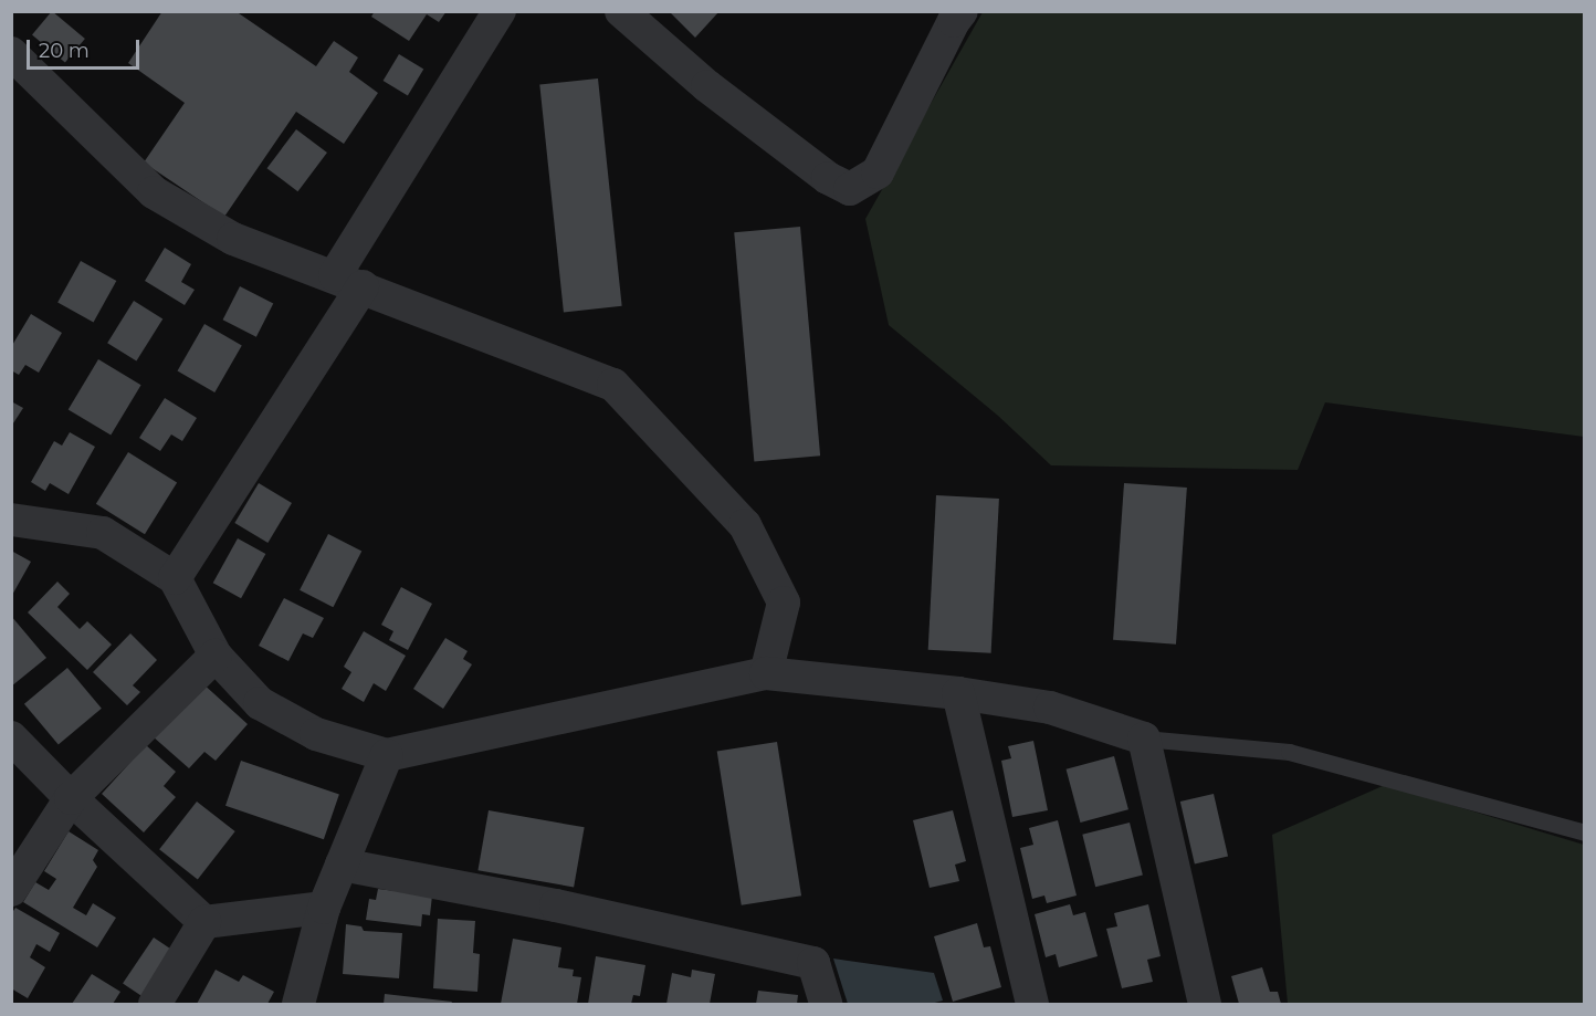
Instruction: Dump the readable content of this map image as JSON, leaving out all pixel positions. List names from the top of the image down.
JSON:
{
  "scale_bar": "20 m"
}
